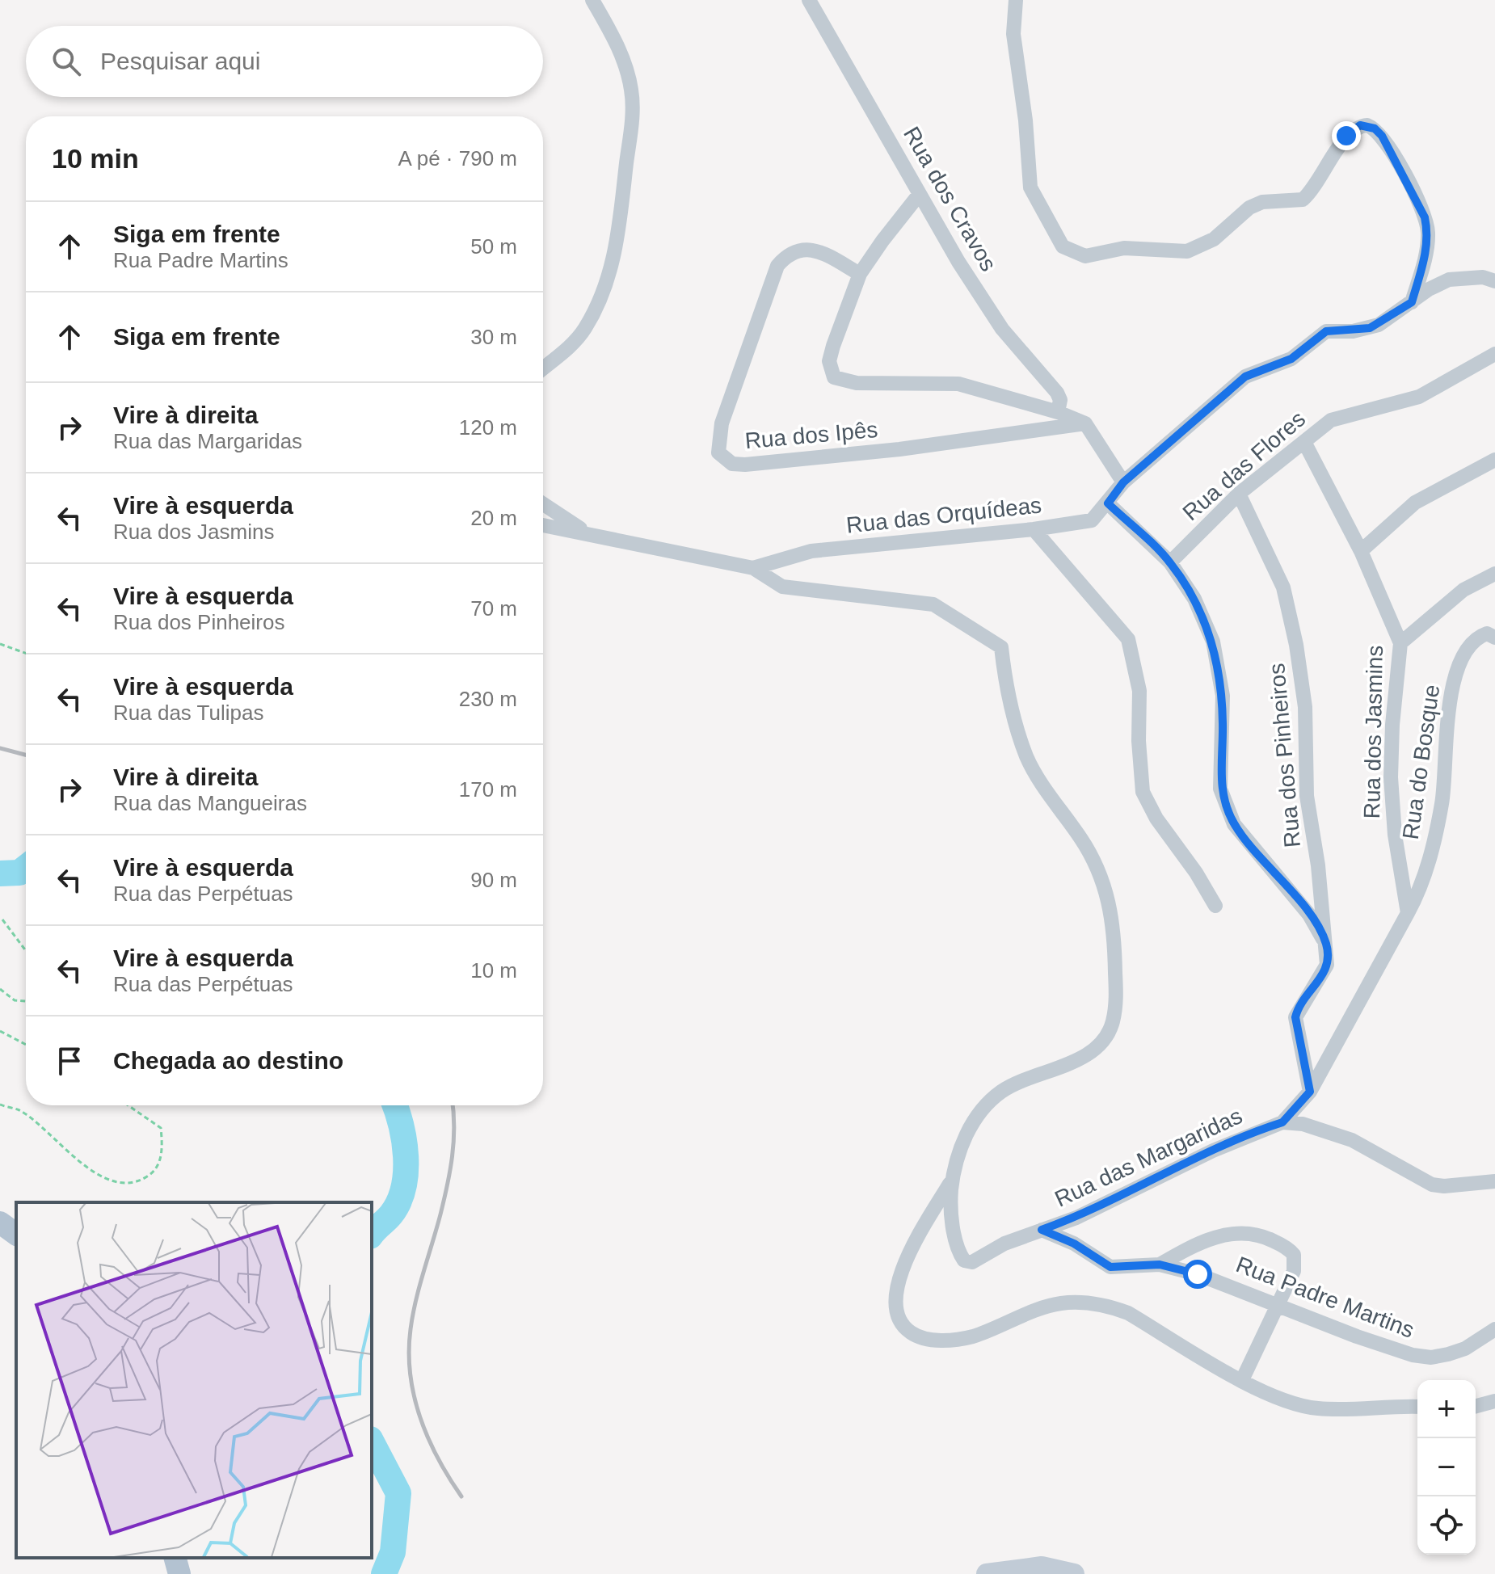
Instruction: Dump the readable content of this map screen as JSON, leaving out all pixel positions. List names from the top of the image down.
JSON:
{
  "streets": {
    "street": [
      "Rua dos Cravos",
      "Rua dos Ipês",
      "Rua das Flores",
      "Rua das Orquídeas",
      "Rua dos Jasmins",
      "Rua dos Pinheiros",
      "Rua do Bosque",
      "Rua das Margaridas",
      "Rua Padre Martins"
    ]
  },
  "crossings": [
    ["Rua das Flores", "Rua dos Jasmins"],
    ["Rua das Flores", "Rua dos Pinheiros"],
    ["Rua dos Jasmins", "Rua do Bosque"],
    ["Rua das Margaridas", "Rua Padre Martins"]
  ],
  "page": {
    "search": "Pesquisar aqui",
    "heading": ["10 min", "A pé · 790 m"],
    "list": [
      ["Siga em frente", "Rua Padre Martins", "50 m"],
      ["Siga em frente", "30 m"],
      ["Vire à direita", "Rua das Margaridas", "120 m"],
      ["Vire à esquerda", "Rua dos Jasmins", "20 m"],
      ["Vire à esquerda", "Rua dos Pinheiros", "70 m"],
      ["Vire à esquerda", "Rua das Tulipas", "230 m"],
      ["Vire à direita", "Rua das Mangueiras", "170 m"],
      ["Vire à esquerda", "Rua das Perpétuas", "90 m"],
      ["Vire à esquerda", "Rua das Perpétuas", "10 m"],
      "Chegada ao destino"
    ],
    "map_buttons": ["+", "−"]
  }
}
